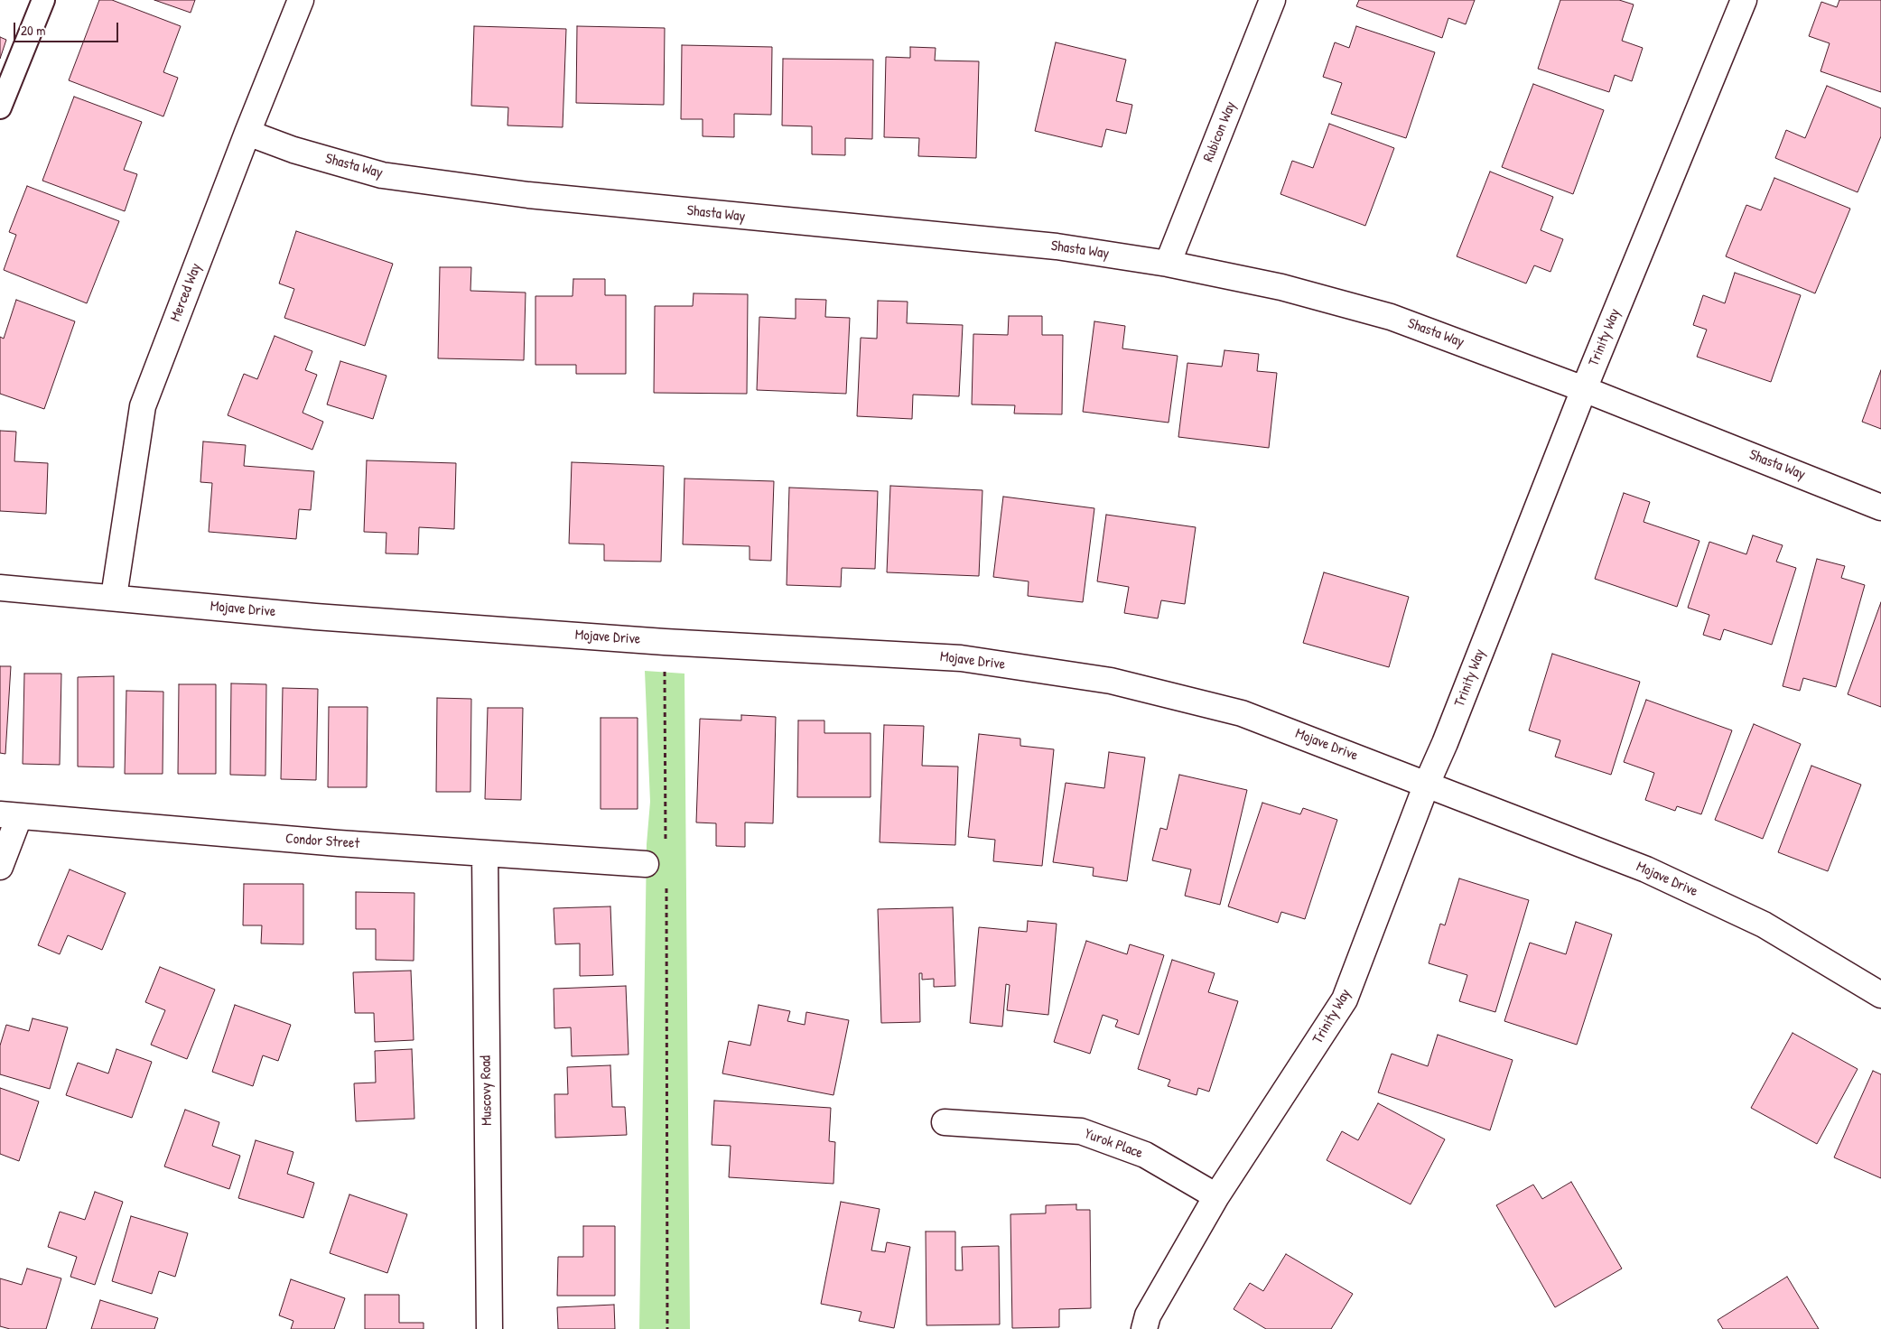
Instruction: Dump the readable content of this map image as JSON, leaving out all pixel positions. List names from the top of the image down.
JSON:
{
  "streets": {
    "street": [
      "Rubicon Way",
      "Shasta Way",
      "Merced Way",
      "Trinity Way",
      "Mojave Drive",
      "Condor Street",
      "Muscovy Road",
      "Yurok Place"
    ]
  },
  "crossings": [
    ["Rubicon Way", "Shasta Way"],
    ["Shasta Way", "Merced Way"],
    ["Shasta Way", "Trinity Way"],
    ["Merced Way", "Mojave Drive"],
    ["Trinity Way", "Mojave Drive"],
    ["Trinity Way", "Yurok Place"],
    ["Condor Street", "Muscovy Road"]
  ],
  "scale_bar": "20 m"
}
